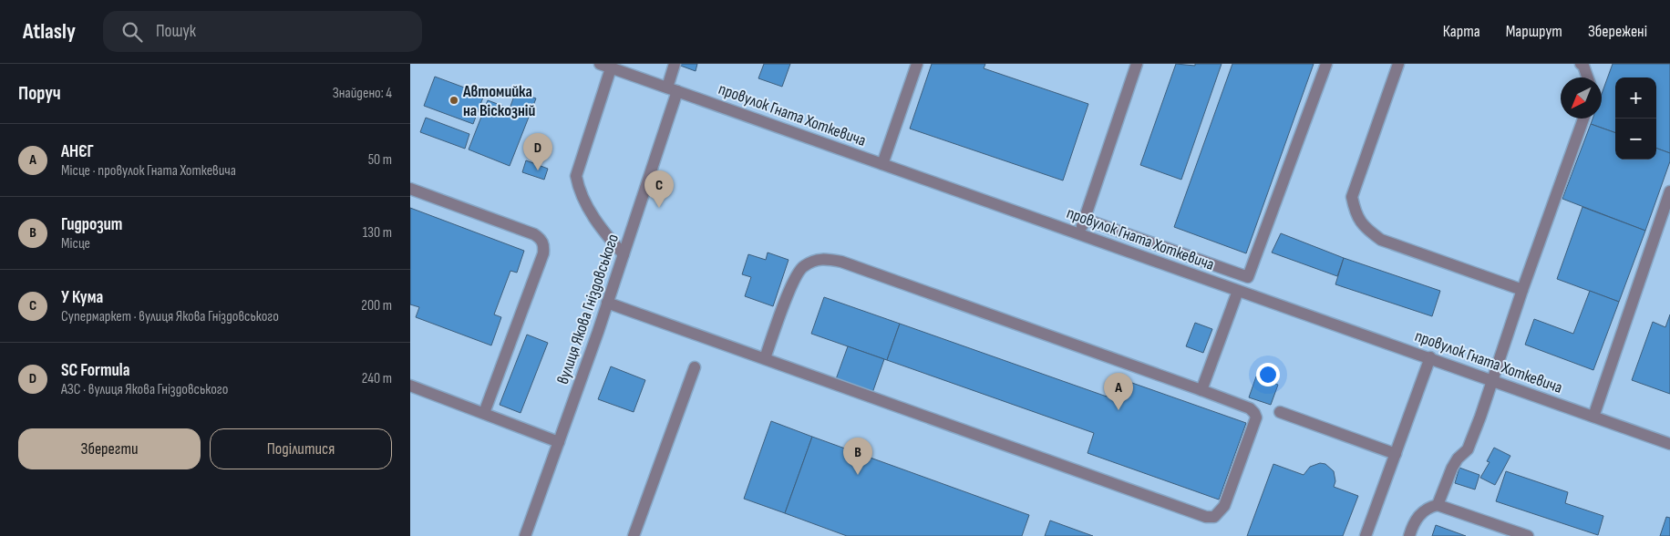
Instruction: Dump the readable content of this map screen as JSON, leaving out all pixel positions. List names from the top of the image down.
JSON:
{
  "streets": {
    "street": ["провулок Гната Хоткевича", "вулиця Якова Гніздовського"]
  },
  "crossings": [
    ["провулок Гната Хоткевича", "вулиця Якова Гніздовського"]
  ],
  "places": ["Автомийка на Віскозній"],
  "north": "bottom left",
  "page": {
    "header": "Atlasly",
    "search": "Пошук",
    "nav": ["Карта", "Маршрут", "Збережені"],
    "heading": ["Поруч", "Знайдено: 4"],
    "map_buttons": ["+", "−"],
    "list": [
      {
        "mark": "A",
        "name": "АНЄГ",
        "note": "Місце · провулок Гната Хоткевича",
        "value": "50 m"
      },
      {
        "mark": "B",
        "name": "Гидрозит",
        "note": "Місце",
        "value": "130 m"
      },
      {
        "mark": "C",
        "name": "У Кума",
        "note": "Супермаркет · вулиця Якова Гніздовського",
        "value": "200 m"
      },
      {
        "mark": "D",
        "name": "SC Formula",
        "note": "АЗС · вулиця Якова Гніздовського",
        "value": "240 m"
      }
    ],
    "pins": [
      "D",
      "C",
      "A",
      "B"
    ],
    "buttons": ["Зберегти", "Поділитися"]
  }
}
